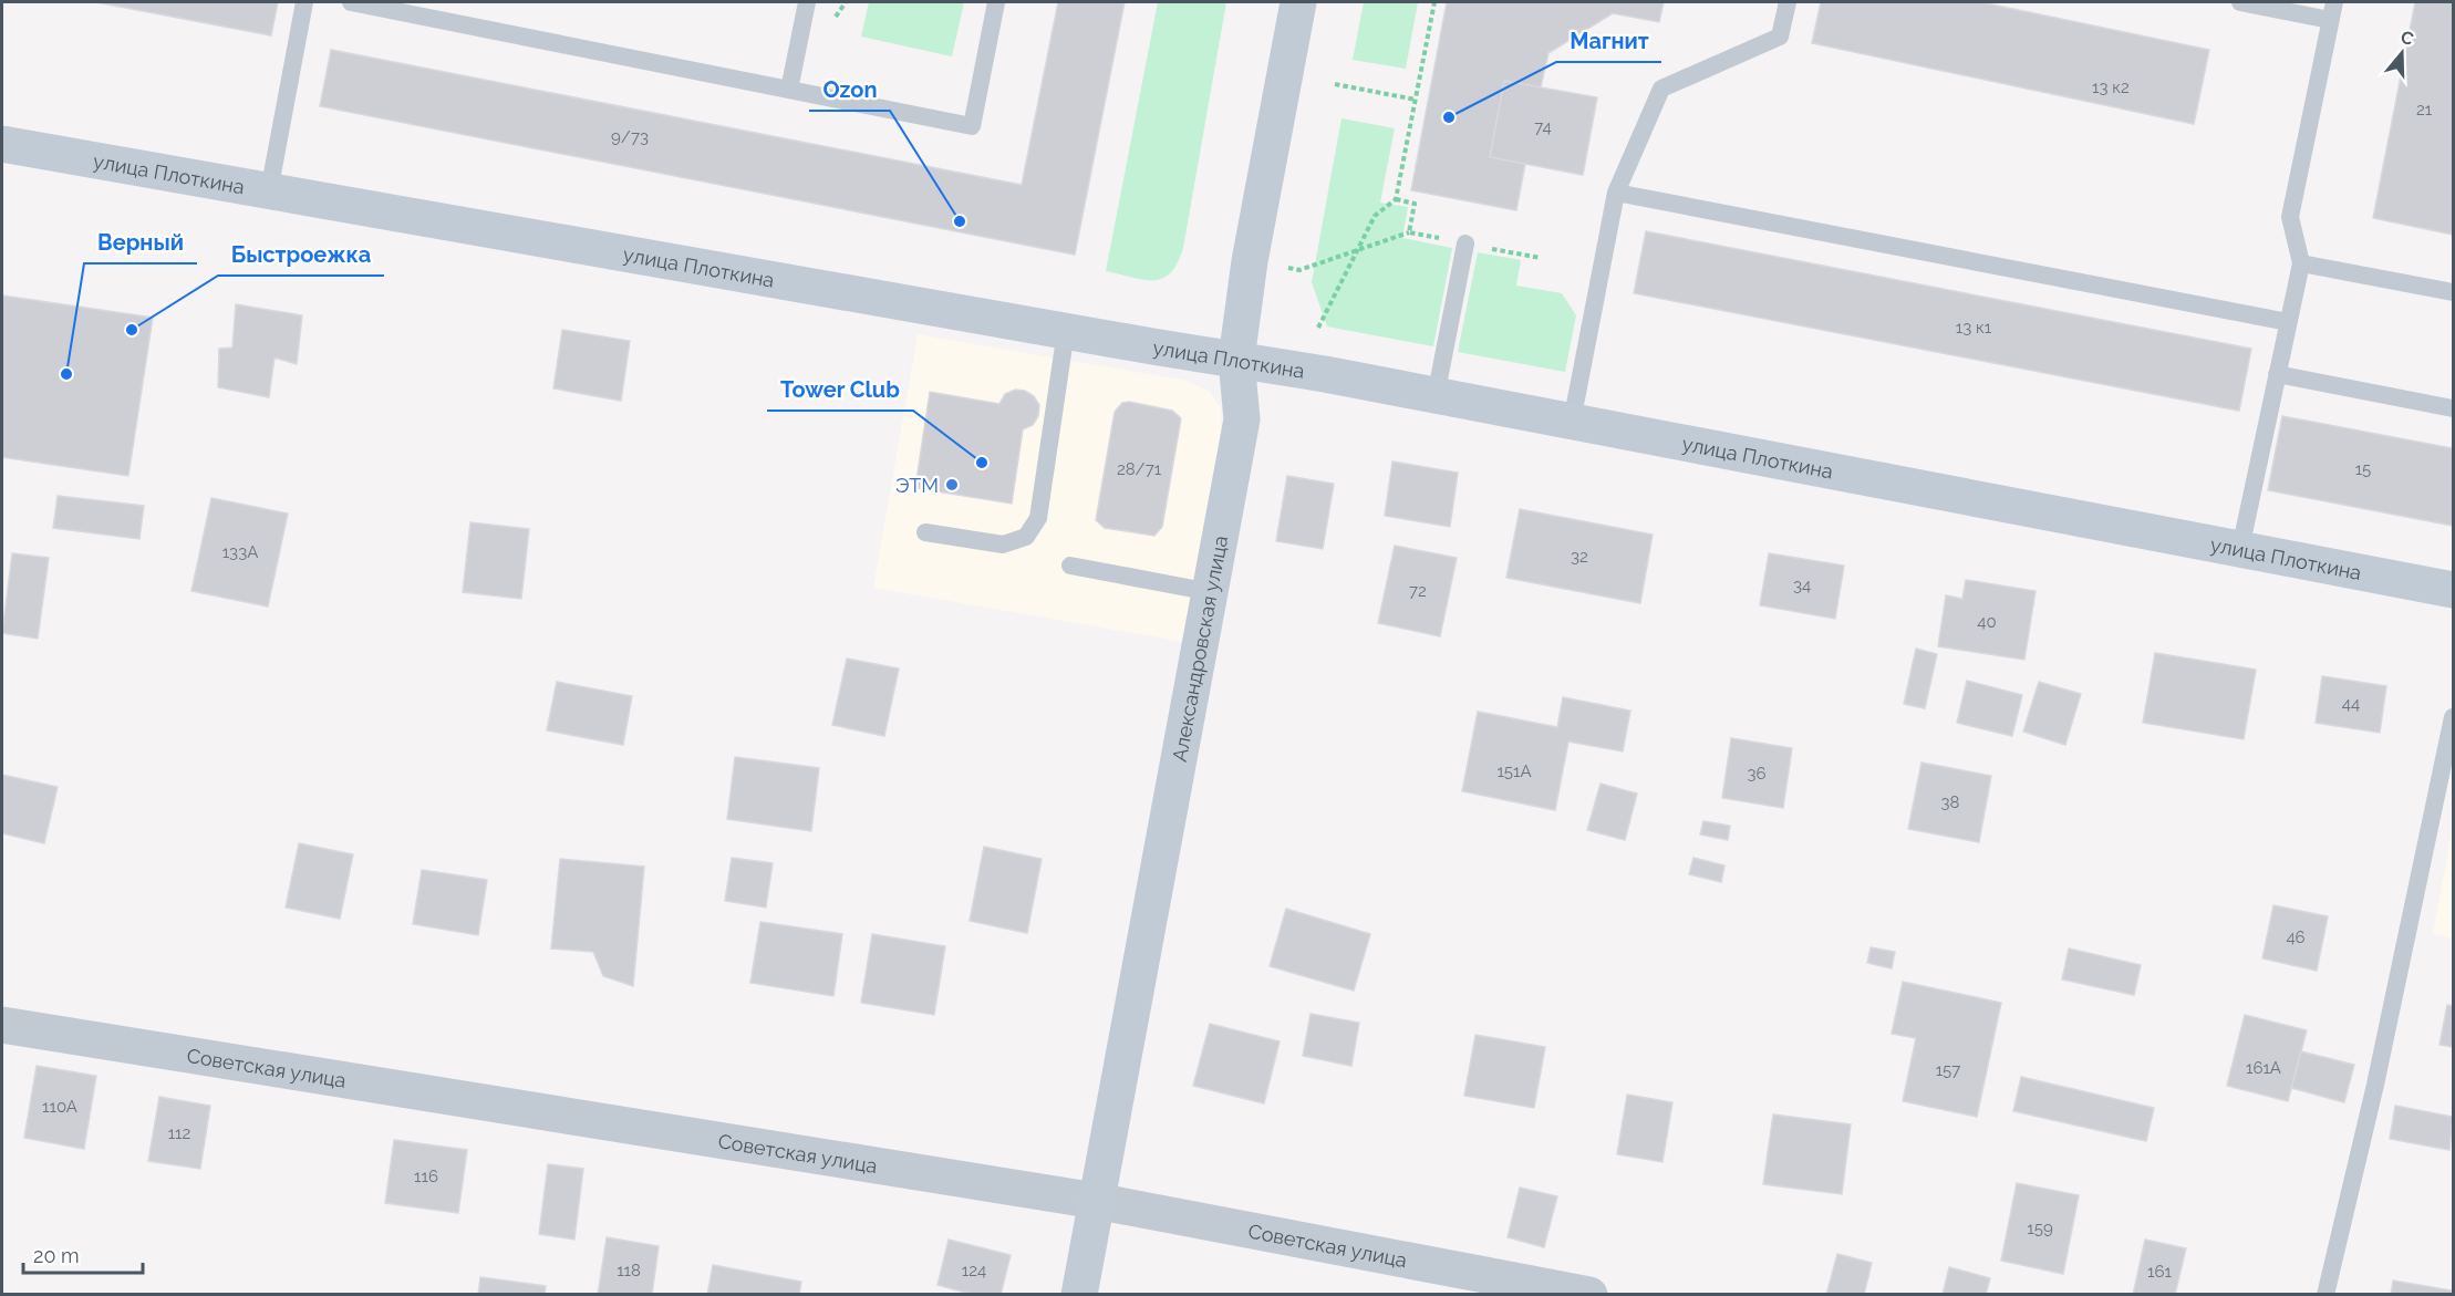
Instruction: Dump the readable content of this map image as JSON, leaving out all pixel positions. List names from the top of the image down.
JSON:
{
  "streets": {
    "street": ["улица Плоткина", "Александровская улица", "Советская улица"]
  },
  "crossings": [
    ["улица Плоткина", "Александровская улица"],
    ["Александровская улица", "Советская улица"]
  ],
  "places": [
    "Магнит",
    "Ozon",
    "Быстроежка",
    "Верный",
    "Tower Club",
    "ЭТМ"
  ],
  "house_numbers": [
    "13 к2",
    "21",
    "74",
    "9/73",
    "13 к1",
    "28/71",
    "15",
    "133А",
    "32",
    "34",
    "72",
    "40",
    "44",
    "151А",
    "36",
    "38",
    "46",
    "161А",
    "157",
    "110А",
    "112",
    "116",
    "159",
    "118",
    "124",
    "161"
  ],
  "scale_bar": "20 m",
  "north": "top"
}
